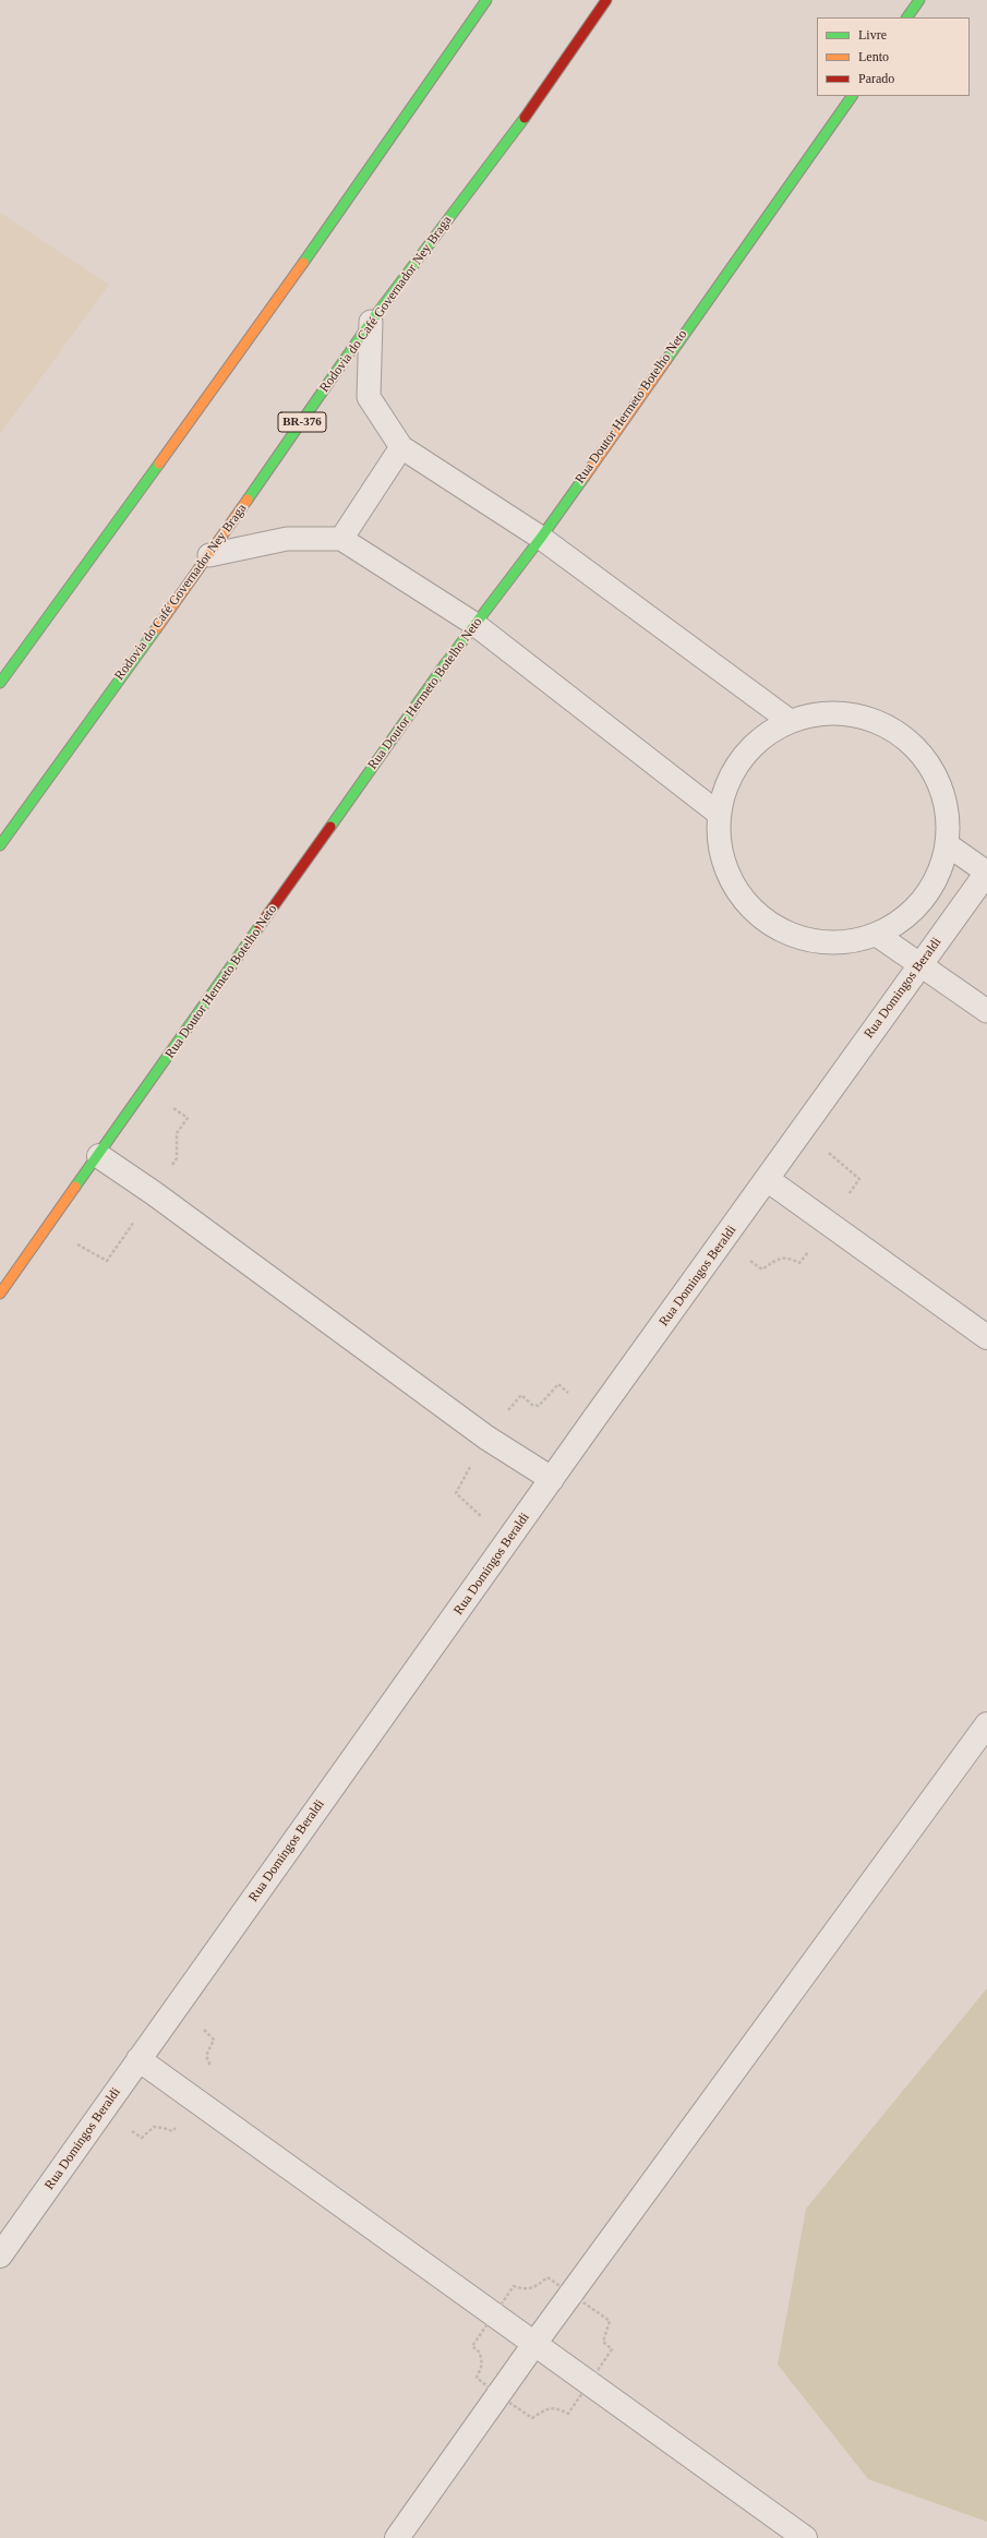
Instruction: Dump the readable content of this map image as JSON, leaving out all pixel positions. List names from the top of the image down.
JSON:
{
  "streets": {
    "main road": ["Rodovia do Café Governador Ney Braga", "Rua Doutor Hermeto Botelho Neto", "BR-376"],
    "street": ["Rua Domingos Beraldi"]
  },
  "legend": ["Livre", "Lento", "Parado"]
}
